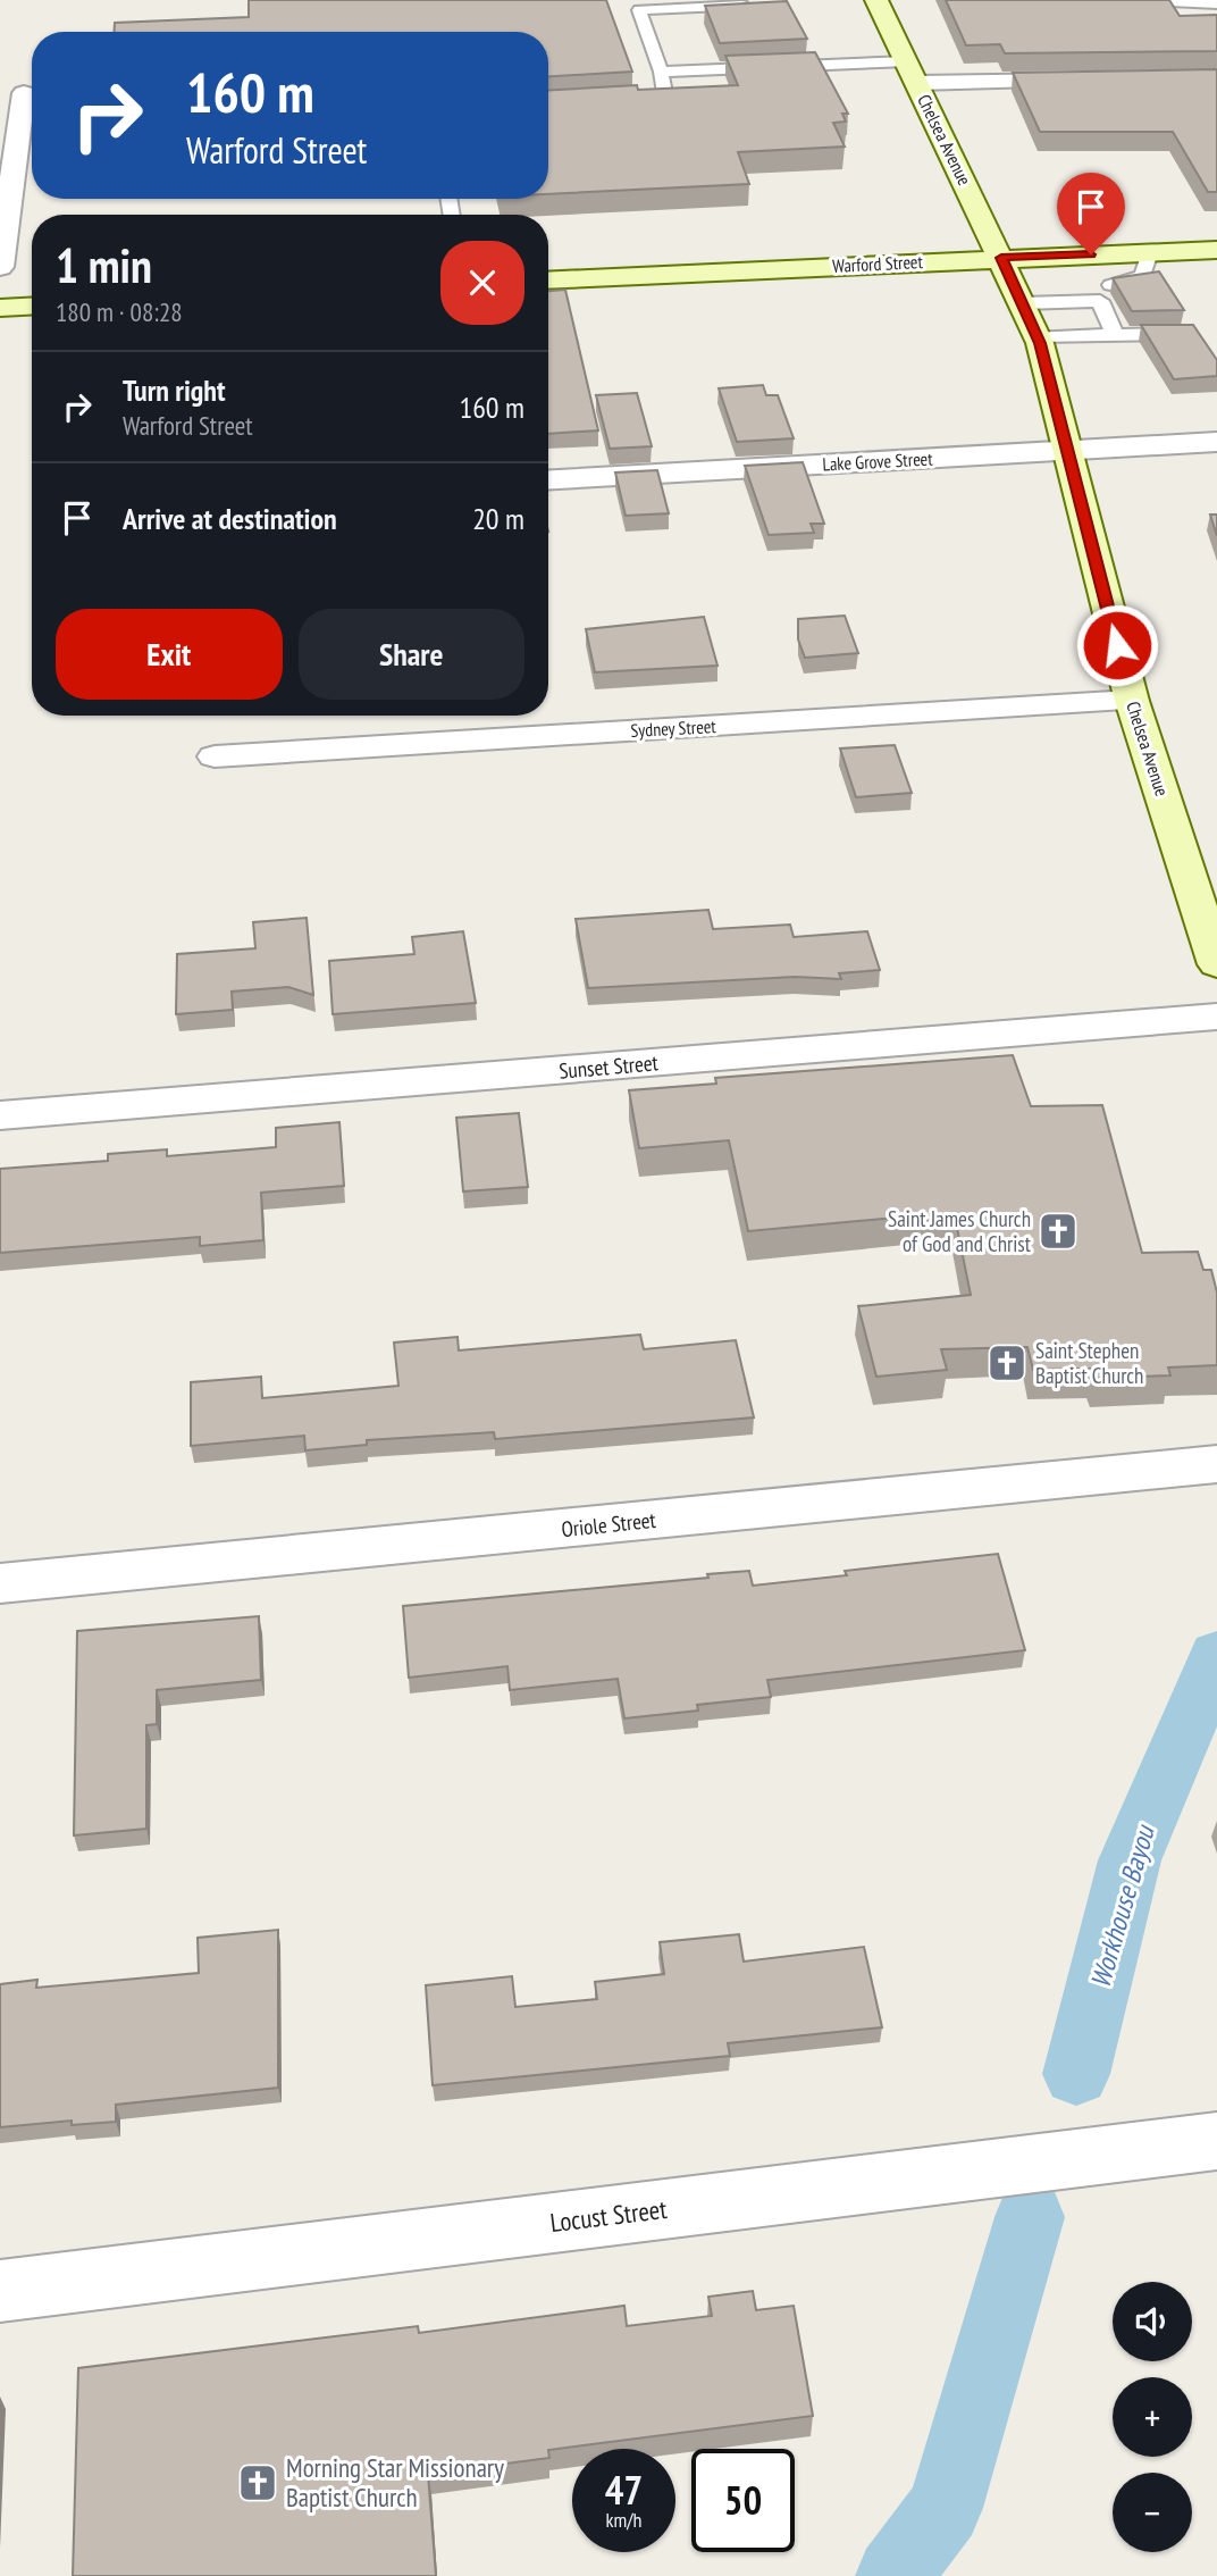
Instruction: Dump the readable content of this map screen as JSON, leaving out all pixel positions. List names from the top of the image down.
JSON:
{
  "streets": {
    "main road": ["Chelsea Avenue", "Warford Street"],
    "street": [
      "Lake Grove Street",
      "Sydney Street",
      "Sunset Street",
      "Oriole Street",
      "Locust Street"
    ]
  },
  "crossings": [
    ["Chelsea Avenue", "Warford Street"],
    ["Chelsea Avenue", "Lake Grove Street"],
    ["Chelsea Avenue", "Sydney Street"]
  ],
  "water": ["Workhouse Bayou"],
  "places": {
    "church": ["Saint James Church of God and Christ", "Saint Stephen Baptist Church", "Morning Star Missionary Baptist Church"]
  },
  "page": {
    "turn": ["160 m", "Warford Street"],
    "heading": ["1 min", "180 m · 08:28"],
    "list": [
      {
        "name": "Turn right",
        "note": "Warford Street",
        "value": "160 m"
      },
      {
        "name": "Arrive at destination",
        "value": "20 m"
      }
    ],
    "buttons": ["Exit", "Share"],
    "map_buttons": ["+", "−"],
    "speed": "47 km/h",
    "limit": "50"
  }
}
